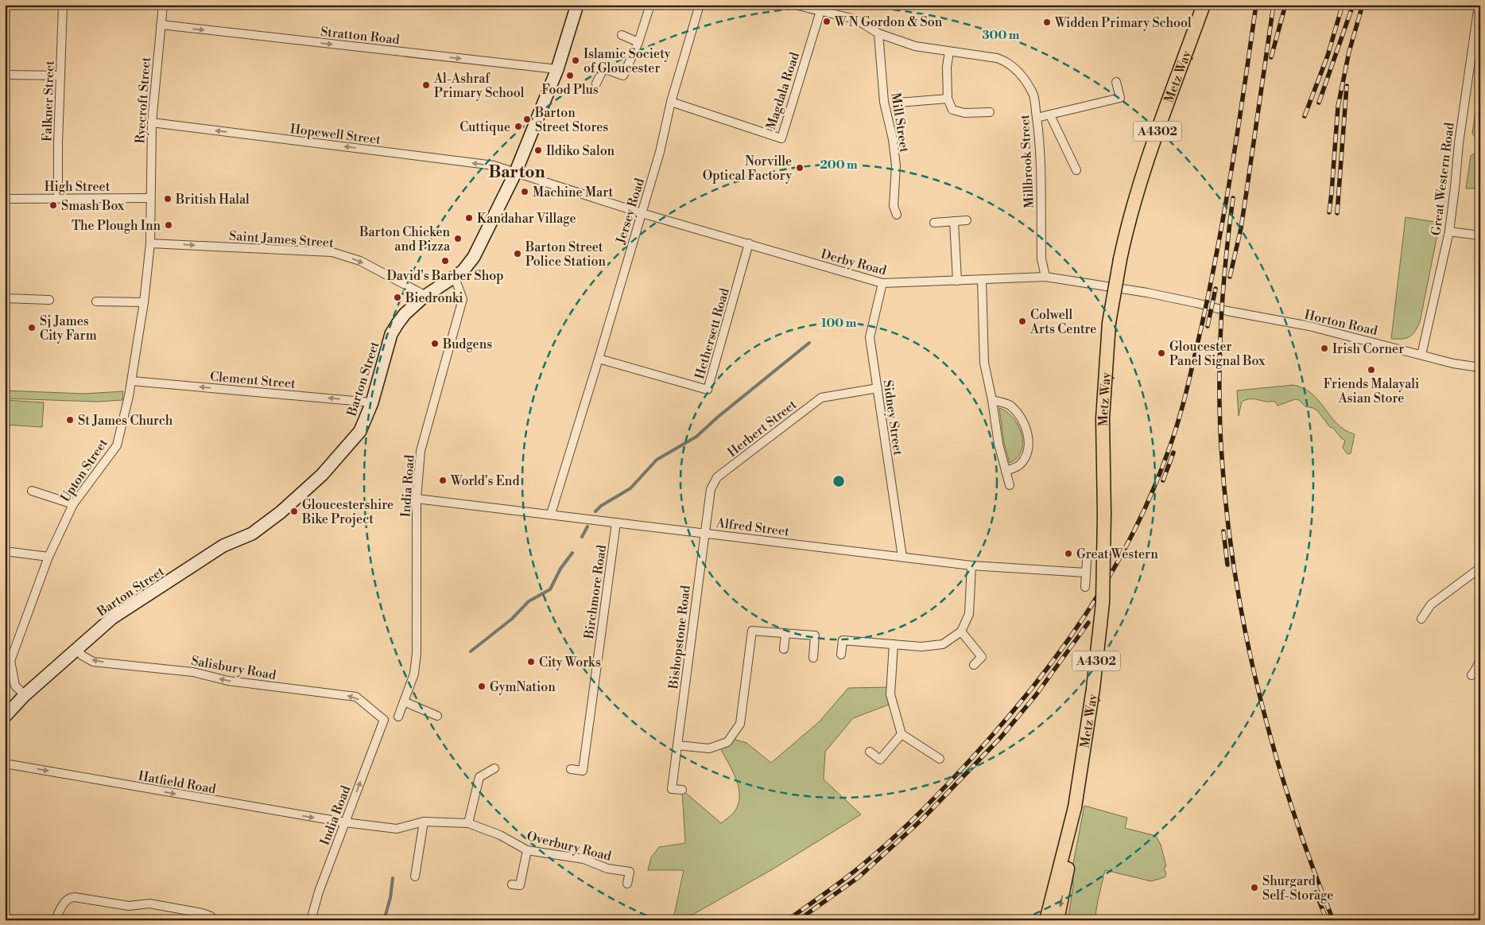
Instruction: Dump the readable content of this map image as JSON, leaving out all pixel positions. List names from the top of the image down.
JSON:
{
  "streets": {
    "main road": ["Metz Way", "A4302", "Barton Street"],
    "street": [
      "Stratton Road",
      "Magdala Road",
      "Ryecroft Street",
      "Falkner Street",
      "Mill Street",
      "Hopewell Street",
      "Millbrook Street",
      "Great Western Road",
      "High Street",
      "Jersey Road",
      "Saint James Street",
      "Derby Road",
      "Horton Road",
      "Hethersett Road",
      "Clement Street",
      "Sidney Street",
      "Herbert Street",
      "Upton Street",
      "India Road",
      "Alfred Street",
      "Birchmore Road",
      "Bishopstone Road",
      "Salisbury Road",
      "Hatfield Road",
      "Overbury Road"
    ]
  },
  "crossings": [
    ["Stratton Road", "Ryecroft Street"],
    ["Stratton Road", "Barton Street"],
    ["Magdala Road", "Millbrook Street"],
    ["Magdala Road", "Jersey Road"],
    ["Ryecroft Street", "Hopewell Street"],
    ["Ryecroft Street", "High Street"],
    ["Ryecroft Street", "Upton Street"],
    ["Falkner Street", "High Street"],
    ["Mill Street", "Millbrook Street"],
    ["Hopewell Street", "Derby Road"],
    ["Hopewell Street", "Barton Street"],
    ["Millbrook Street", "Derby Road"],
    ["Great Western Road", "Horton Road"],
    ["High Street", "Upton Street"],
    ["Jersey Road", "Derby Road"],
    ["Jersey Road", "Hethersett Road"],
    ["Jersey Road", "Alfred Street"],
    ["Saint James Street", "Barton Street"],
    ["Saint James Street", "Upton Street"],
    ["Derby Road", "Horton Road"],
    ["Derby Road", "Hethersett Road"],
    ["Derby Road", "Barton Street"],
    ["Derby Road", "Sidney Street"],
    ["Barton Street", "Clement Street"],
    ["Barton Street", "Upton Street"],
    ["Barton Street", "India Road"],
    ["Barton Street", "Salisbury Road"],
    ["Clement Street", "Upton Street"],
    ["Sidney Street", "Herbert Street"],
    ["Sidney Street", "Alfred Street"],
    ["Herbert Street", "Alfred Street"],
    ["Herbert Street", "Bishopstone Road"],
    ["India Road", "Alfred Street"],
    ["India Road", "Salisbury Road"],
    ["India Road", "Hatfield Road"],
    ["India Road", "Overbury Road"],
    ["Alfred Street", "Birchmore Road"],
    ["Alfred Street", "Bishopstone Road"],
    ["Hatfield Road", "Overbury Road"]
  ],
  "one_way": [
    "Stratton Road",
    "Hopewell Street",
    "Saint James Street",
    "Clement Street",
    "Salisbury Road",
    "Hatfield Road"
  ],
  "districts": ["Barton"],
  "places": [
    "W N Gordon & Son",
    "Widden Primary School",
    "Islamic Society of Gloucester",
    "Food Plus",
    "Al-Ashraf Primary School",
    "Barton Street Stores",
    "Cuttique",
    "Ildiko Salon",
    "Norville Optical Factory",
    "Machine Mart",
    "British Halal",
    "Smash Box",
    "Kandahar Village",
    "The Plough Inn",
    "Barton Chicken and Pizza",
    "Barton Street Police Station",
    "David's Barber Shop",
    "Biedronki",
    "Colwell Arts Centre",
    "Sj James City Farm",
    "Budgens",
    "Irish Corner",
    "Gloucester Panel Signal Box",
    "Friends Malayali Asian Store",
    "St James Church",
    "World's End",
    "Gloucestershire Bike Project",
    "Great Western",
    "City Works",
    "GymNation",
    "Shurgard Self-Storage"
  ],
  "rings": ["300 m", "200 m", "100 m"]
}
